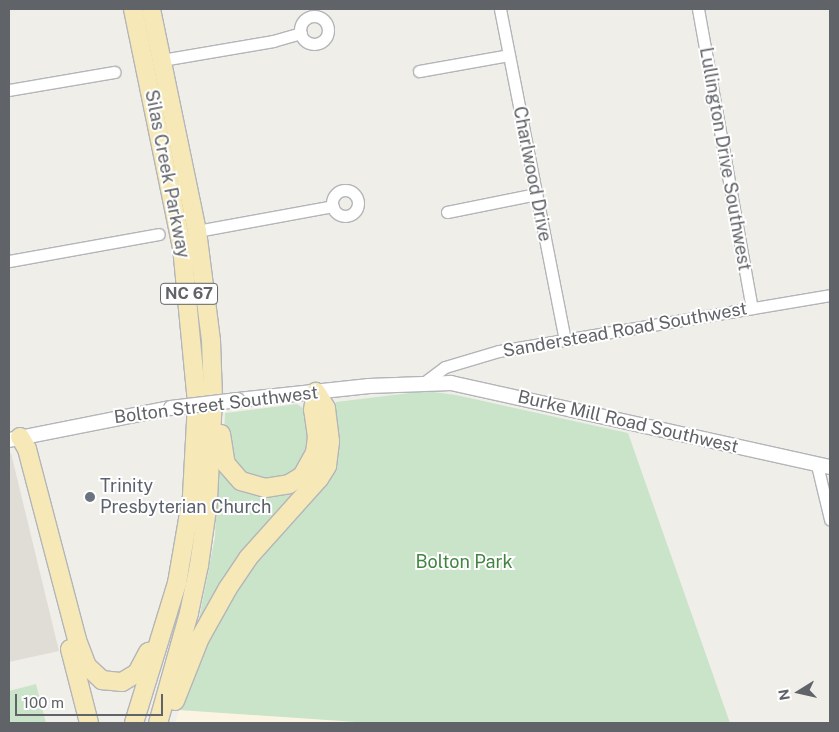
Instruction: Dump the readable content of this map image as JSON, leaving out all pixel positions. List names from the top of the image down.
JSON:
{
  "streets": {
    "main road": ["Silas Creek Parkway", "NC 67"],
    "street": [
      "Lullington Drive Southwest",
      "Charlwood Drive",
      "Sanderstead Road Southwest",
      "Bolton Street Southwest",
      "Burke Mill Road Southwest"
    ]
  },
  "crossings": [
    ["Lullington Drive Southwest", "Sanderstead Road Southwest"],
    ["Charlwood Drive", "Sanderstead Road Southwest"],
    ["Sanderstead Road Southwest", "Bolton Street Southwest"],
    ["Sanderstead Road Southwest", "Burke Mill Road Southwest"],
    ["Bolton Street Southwest", "Burke Mill Road Southwest"]
  ],
  "parks": ["Bolton Park"],
  "places": ["Trinity Presbyterian Church"],
  "scale_bar": "100 m",
  "north": "left"
}
